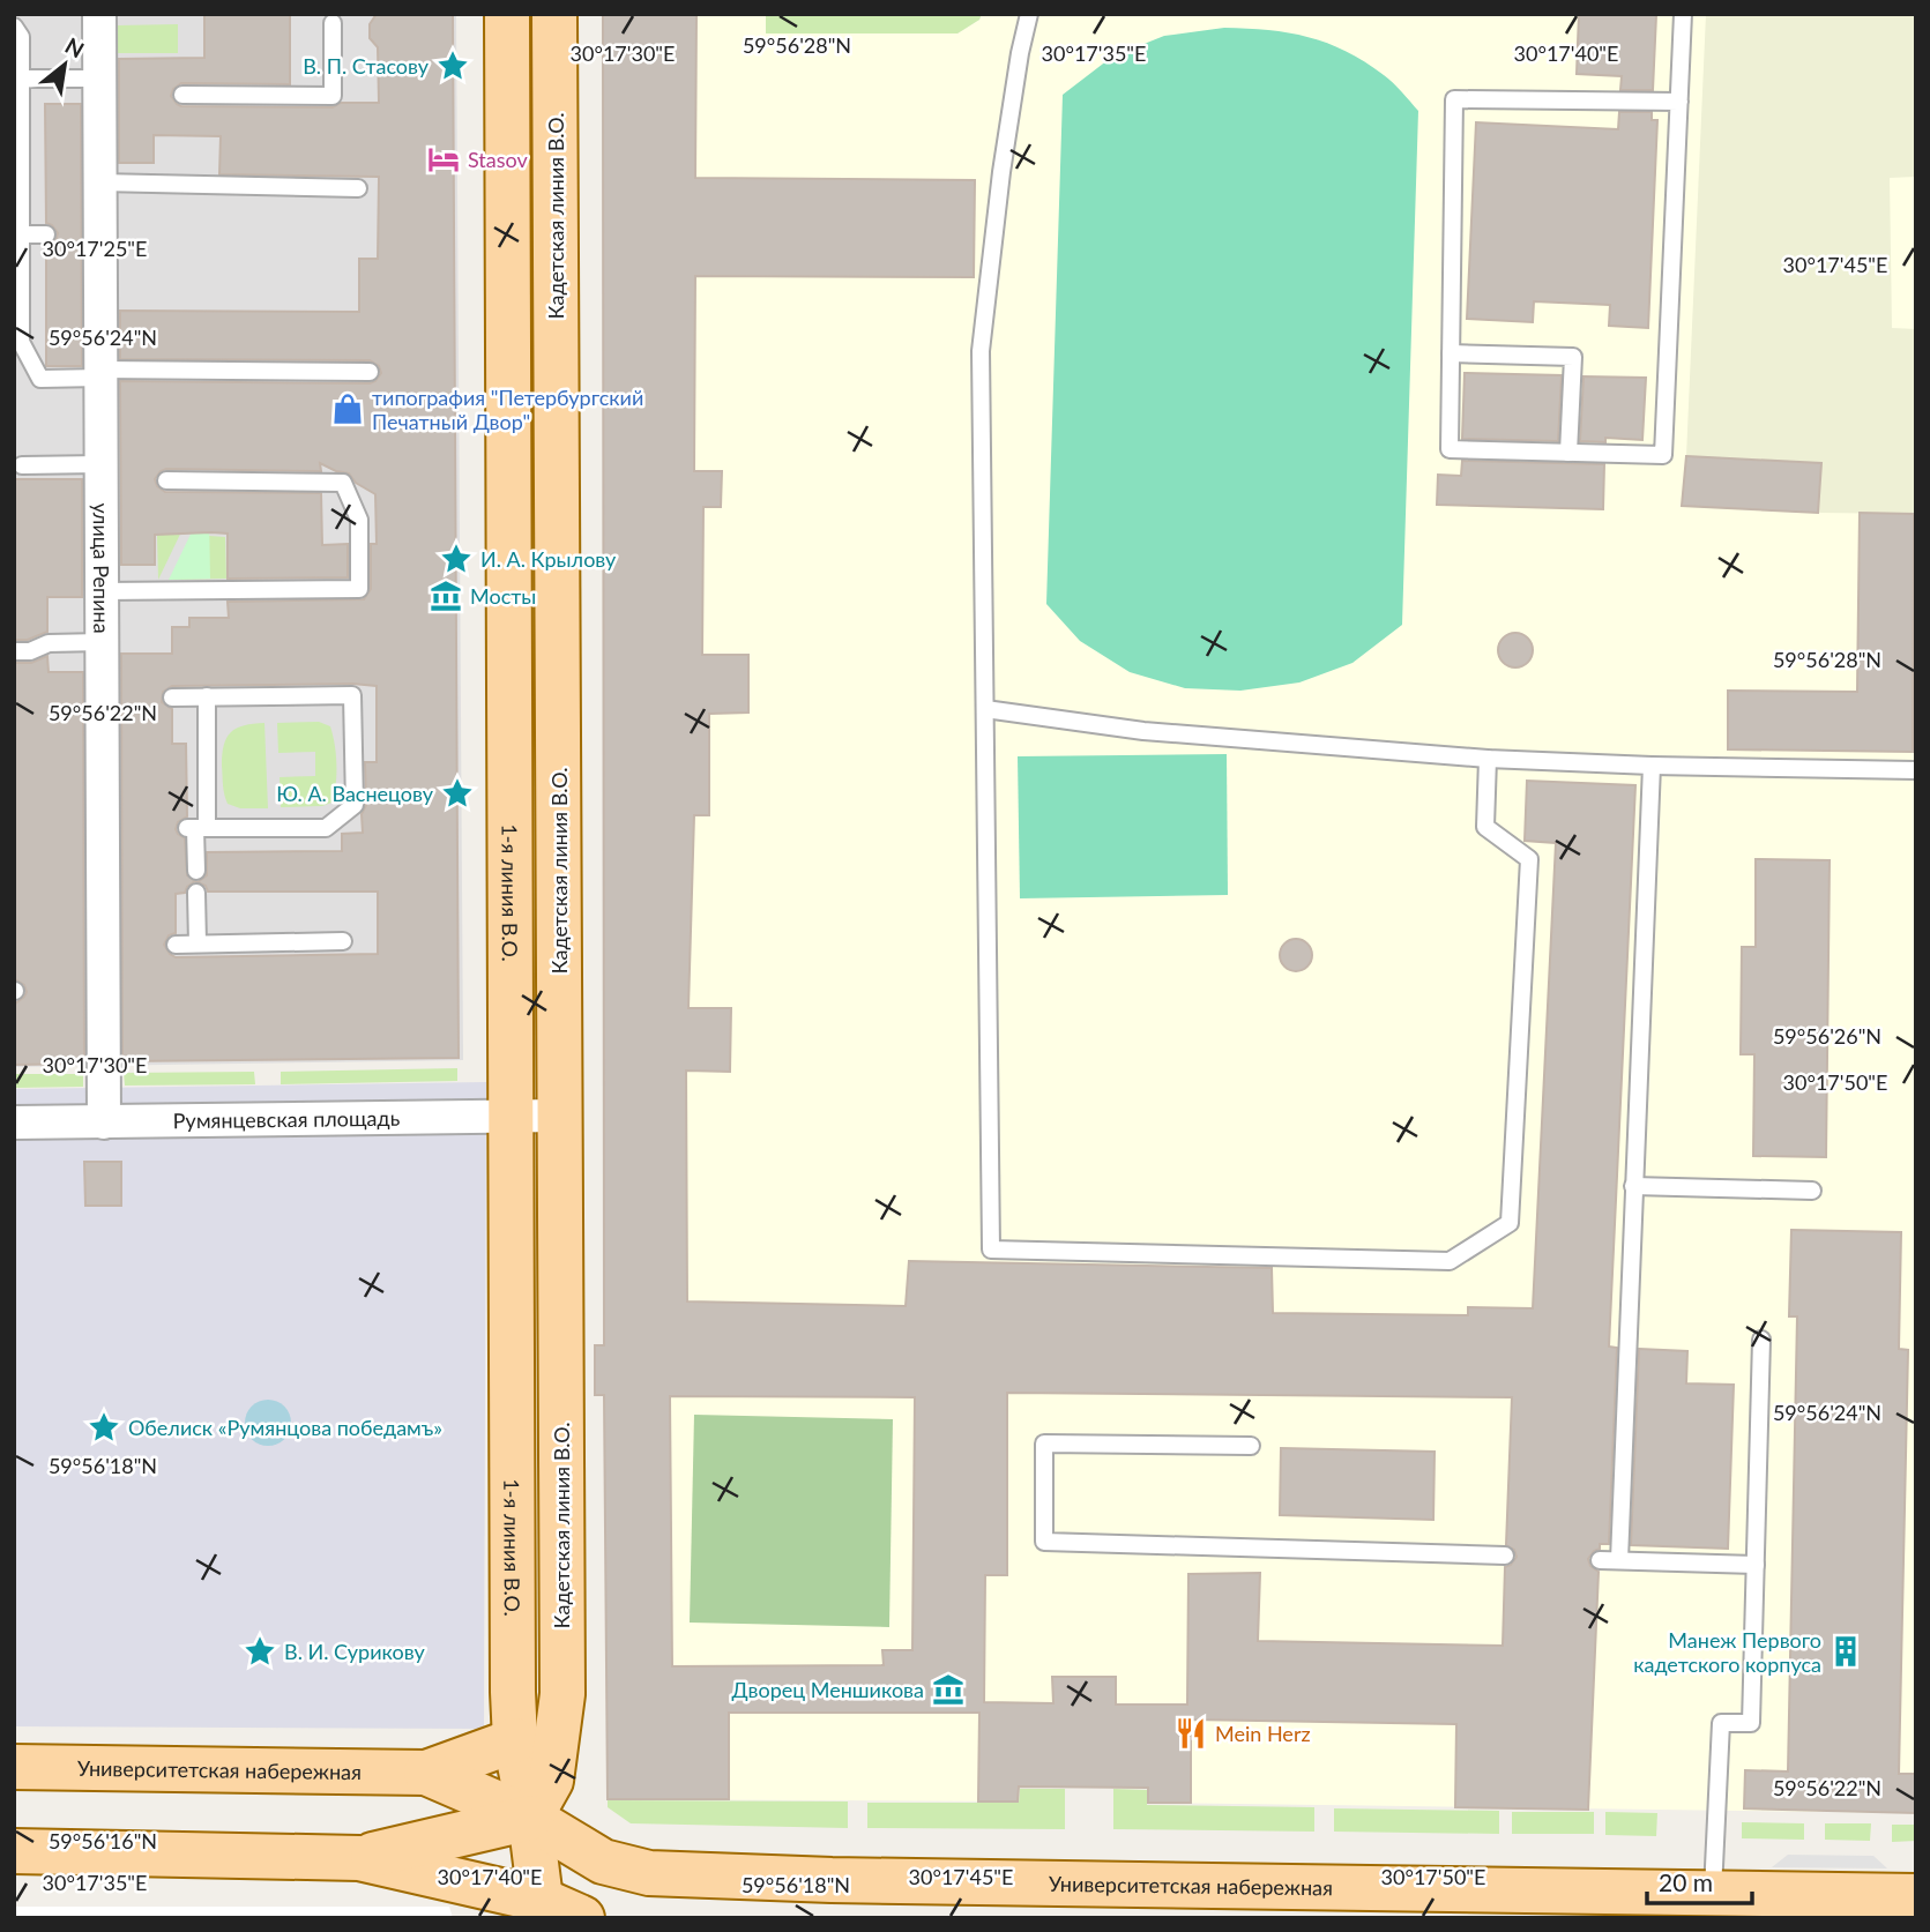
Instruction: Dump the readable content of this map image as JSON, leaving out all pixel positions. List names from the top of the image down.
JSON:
{
  "streets": {
    "main road": ["Кадетская линия В.О.", "1-я линия В.О.", "Университетская набережная"],
    "street": ["улица Репина", "Румянцевская площадь"]
  },
  "crossings": [
    ["Кадетская линия В.О.", "1-я линия В.О."],
    ["Кадетская линия В.О.", "Румянцевская площадь"],
    ["Кадетская линия В.О.", "Университетская набережная"],
    ["улица Репина", "Румянцевская площадь"],
    ["1-я линия В.О.", "Румянцевская площадь"],
    ["1-я линия В.О.", "Университетская набережная"]
  ],
  "places": {
    "place": [
      "В. П. Стасову",
      "И. А. Крылову",
      "Ю. А. Васнецову",
      "Обелиск «Румянцова победамъ»",
      "В. И. Сурикову"
    ],
    "hotel": ["Stasov"],
    "shop": ["типография \"Петербургский Печатный Двор\""],
    "museum": ["Мосты", "Дворец Меншикова"],
    "building": ["Манеж Первого кадетского корпуса"],
    "restaurant": ["Mein Herz"]
  },
  "scale_bar": "20 m",
  "north": "top right",
  "coordinates": [
    "59°56'28\"N",
    "30°17'30\"E",
    "30°17'40\"E",
    "30°17'35\"E",
    "30°17'25\"E",
    "30°17'45\"E",
    "59°56'24\"N",
    "59°56'22\"N",
    "59°56'26\"N",
    "30°17'50\"E",
    "59°56'18\"N",
    "59°56'16\"N"
  ]
}
